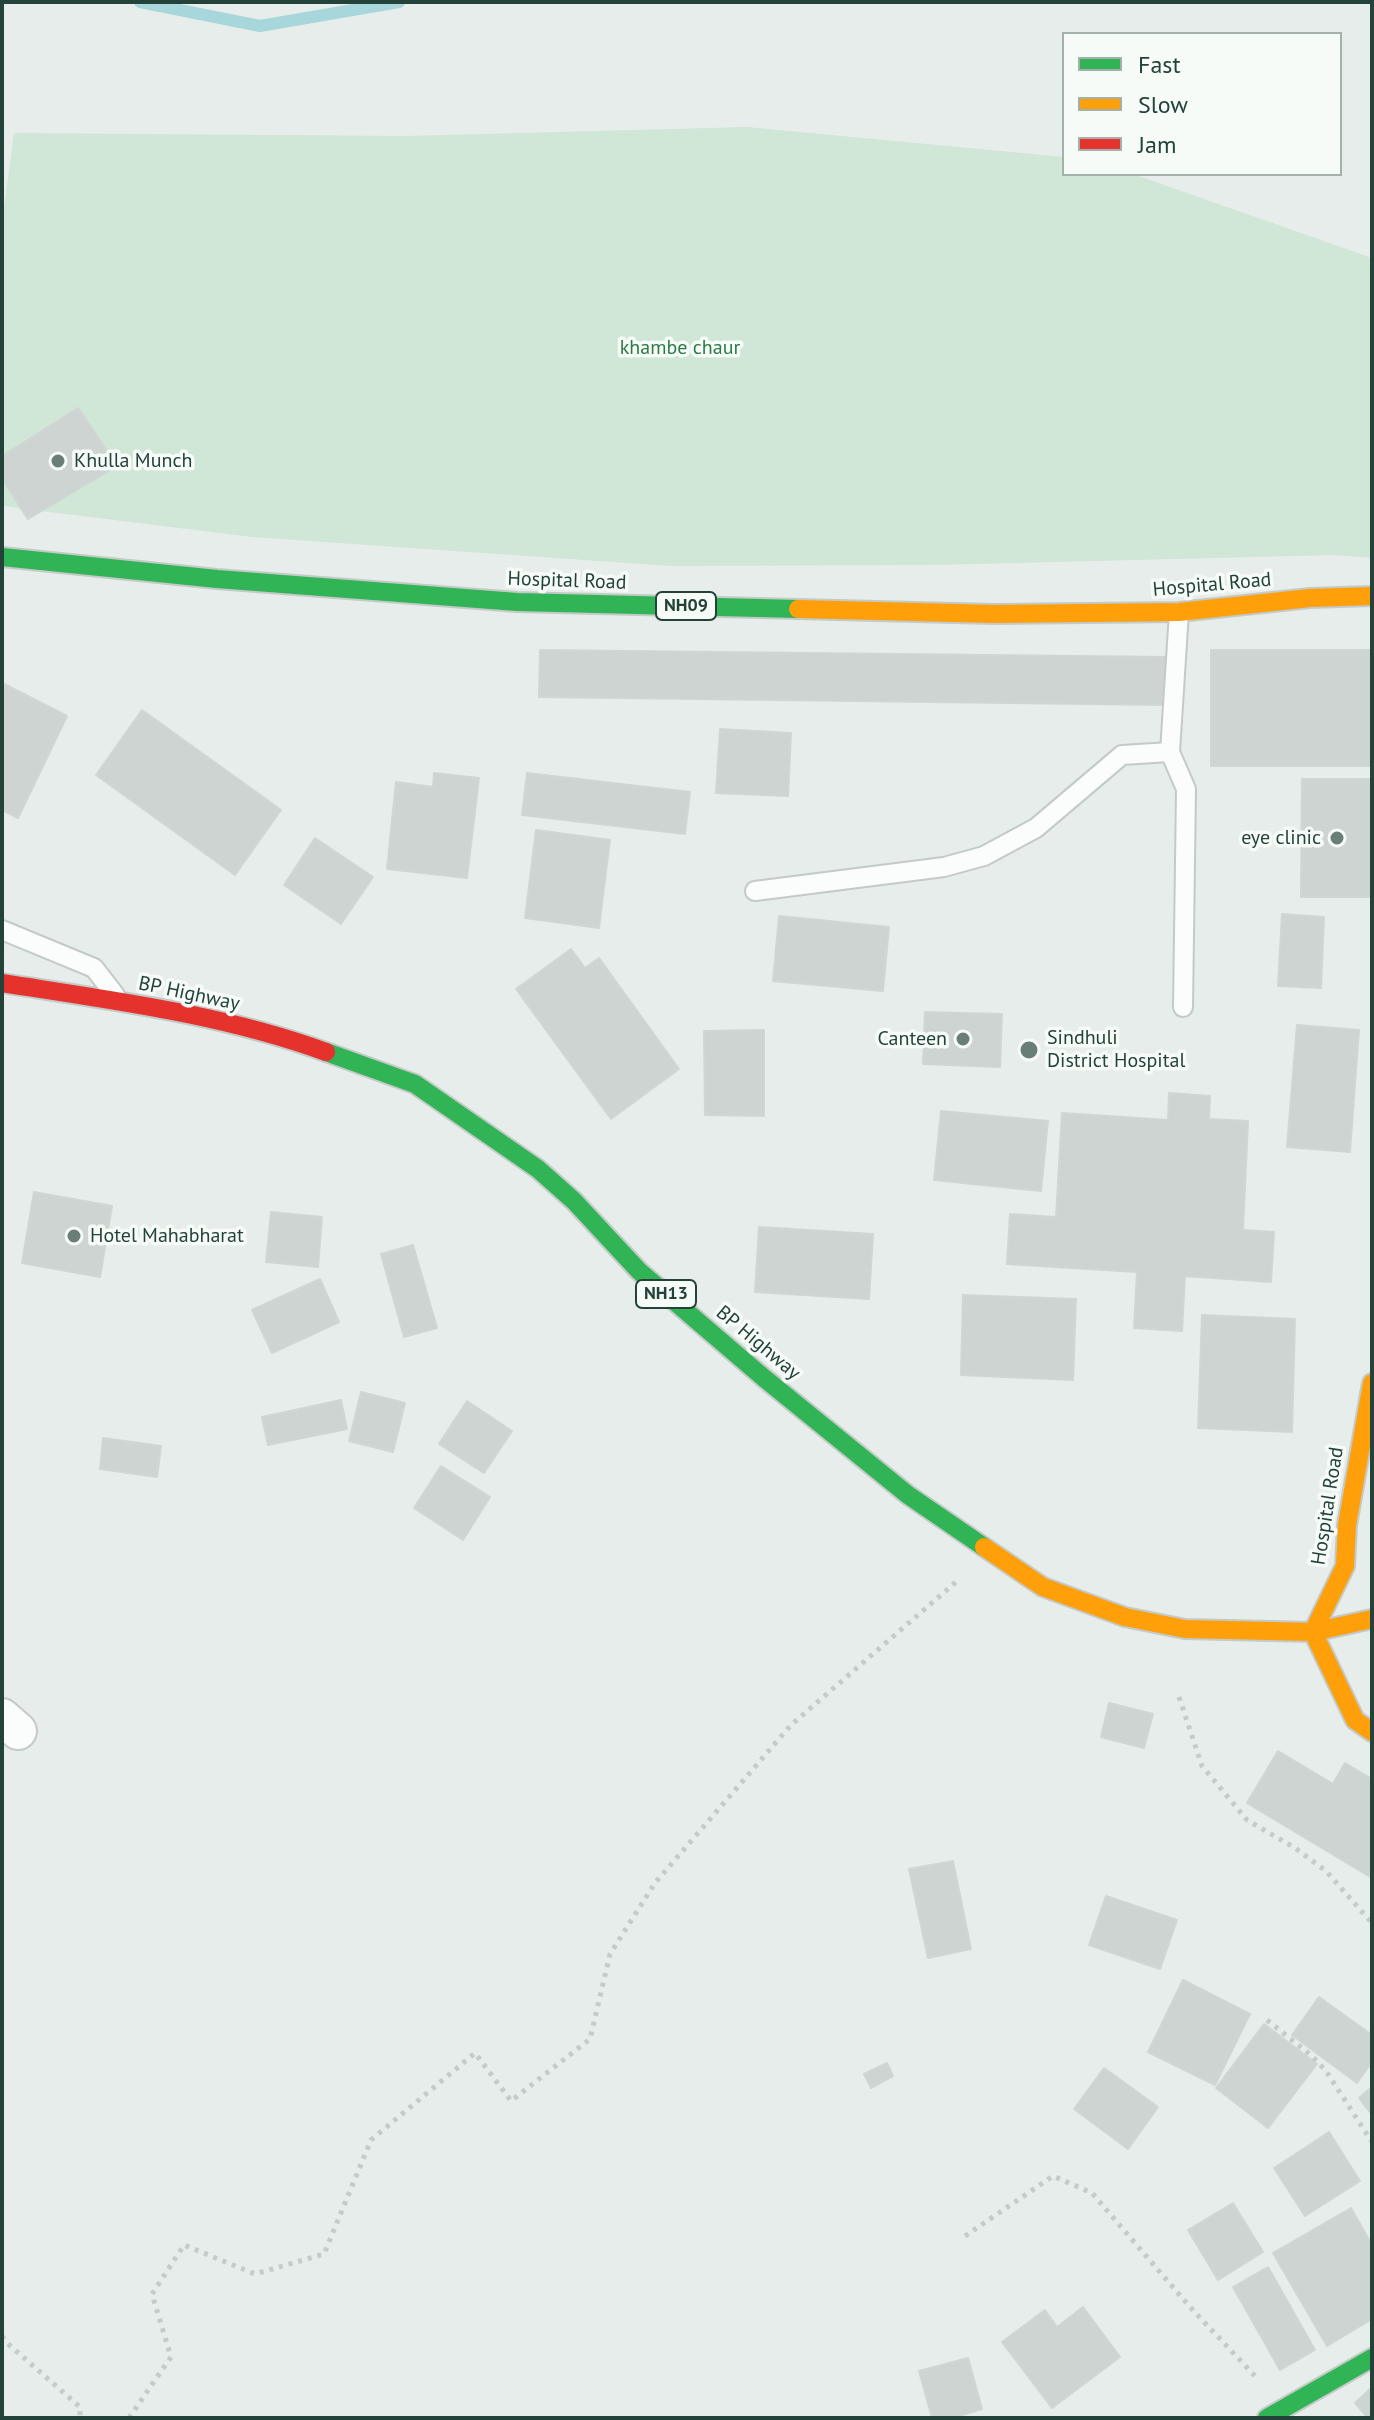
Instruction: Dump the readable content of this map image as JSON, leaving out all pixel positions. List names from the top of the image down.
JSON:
{
  "streets": {
    "main road": [
      "Hospital Road",
      "NH09",
      "BP Highway",
      "NH13"
    ]
  },
  "crossings": [
    ["Hospital Road", "BP Highway"]
  ],
  "parks": ["khambe chaur"],
  "places": [
    "Khulla Munch",
    "eye clinic",
    "Canteen",
    "Sindhuli District Hospital",
    "Hotel Mahabharat"
  ],
  "legend": ["Fast", "Slow", "Jam"]
}
